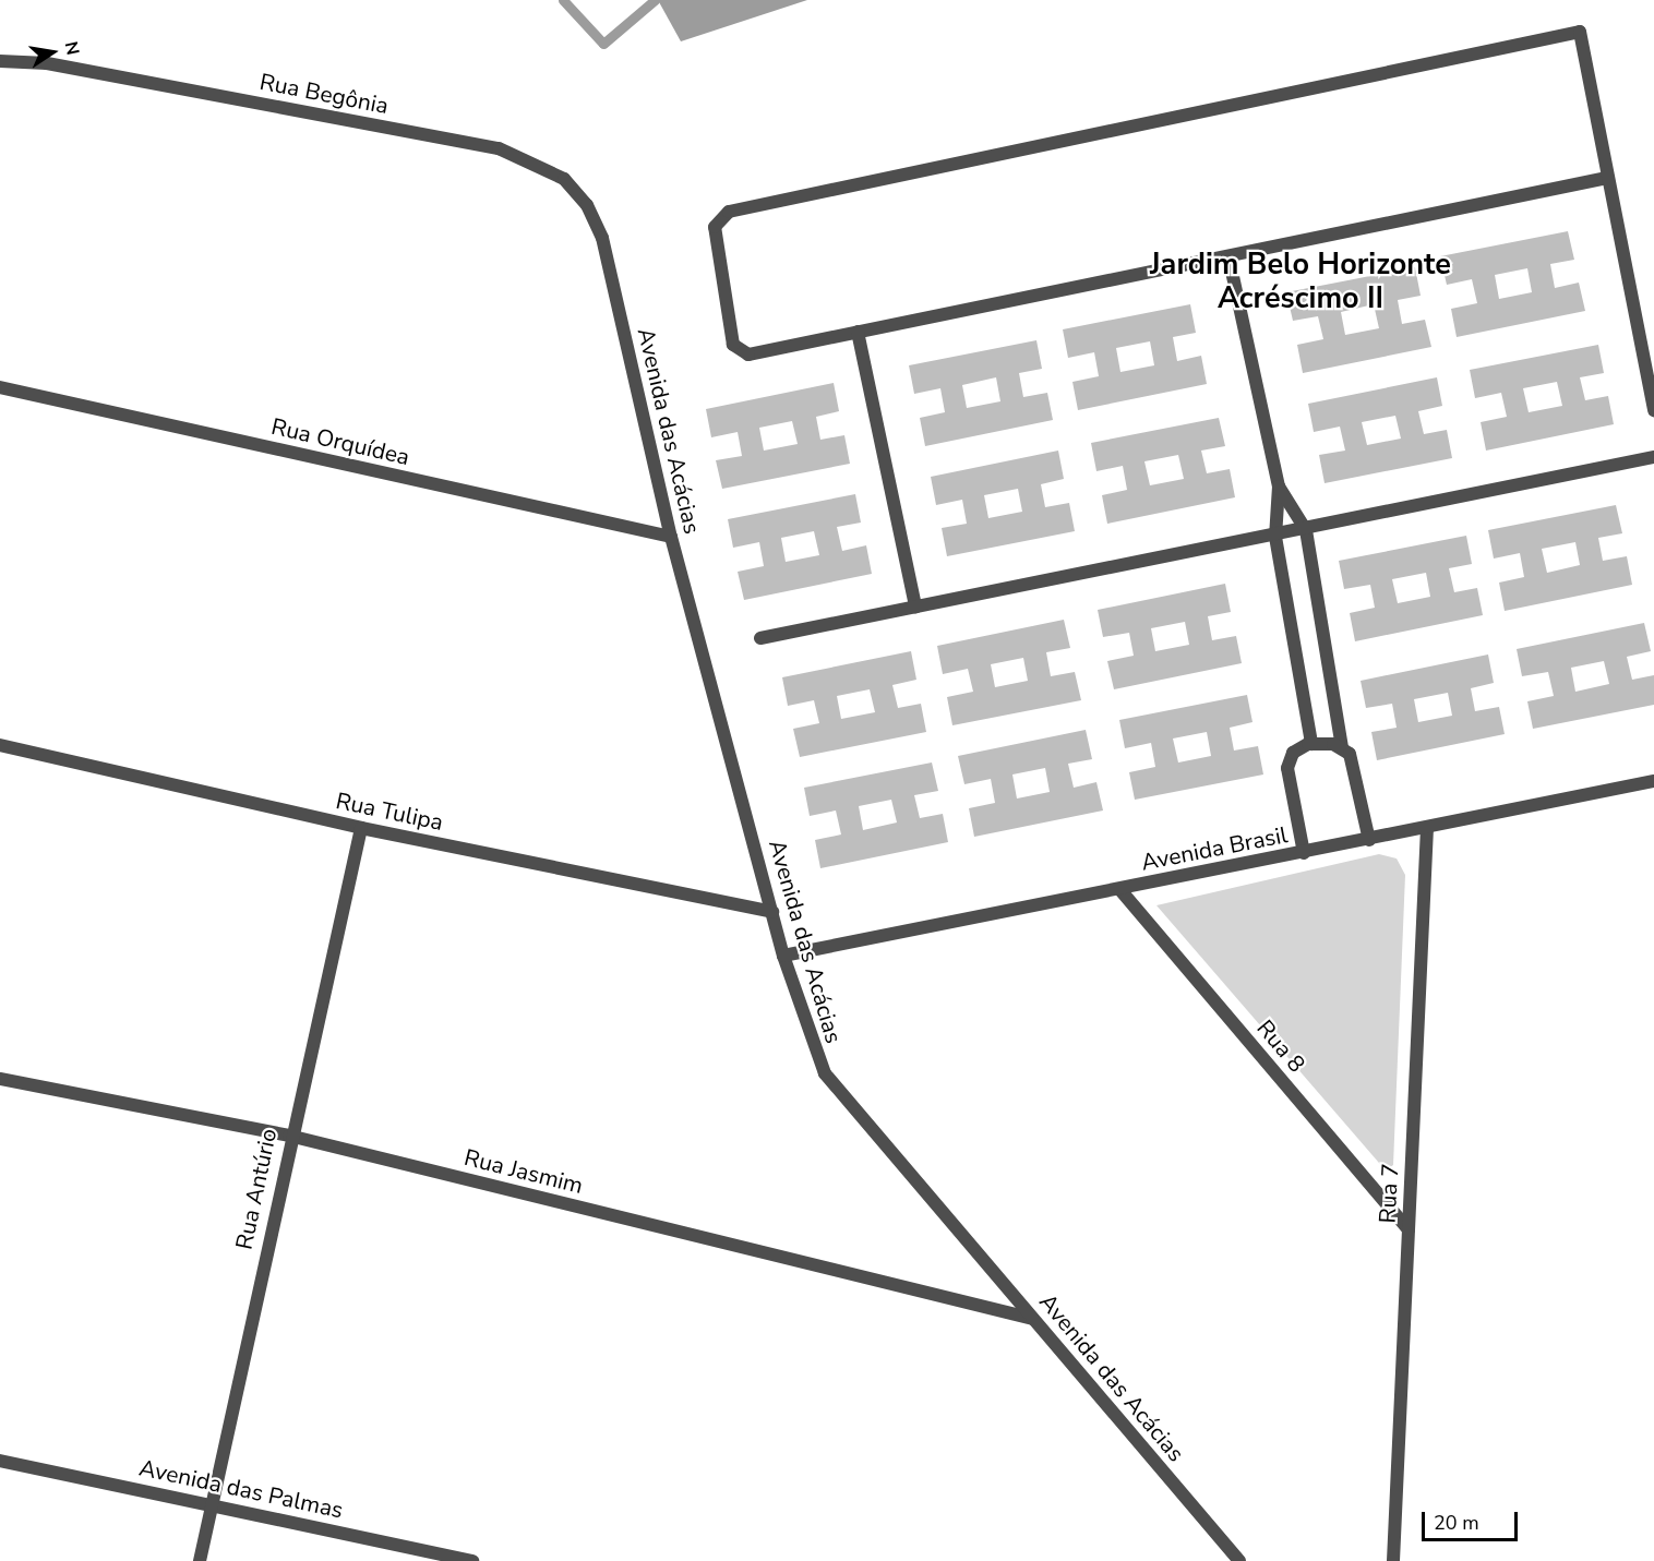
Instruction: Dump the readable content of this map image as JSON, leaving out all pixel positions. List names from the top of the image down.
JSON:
{
  "streets": {
    "street": [
      "Rua Begônia",
      "Avenida das Acácias",
      "Rua Orquídea",
      "Rua Tulipa",
      "Avenida Brasil",
      "Rua 8",
      "Rua Jasmim",
      "Rua Antúrio",
      "Rua 7",
      "Avenida das Palmas"
    ]
  },
  "crossings": [
    ["Rua Begônia", "Avenida das Acácias"],
    ["Avenida das Acácias", "Rua Orquídea"],
    ["Avenida das Acácias", "Rua Tulipa"],
    ["Avenida das Acácias", "Avenida Brasil"],
    ["Avenida das Acácias", "Rua Jasmim"],
    ["Rua Tulipa", "Rua Antúrio"],
    ["Avenida Brasil", "Rua 8"],
    ["Avenida Brasil", "Rua 7"],
    ["Rua 8", "Rua 7"],
    ["Rua Jasmim", "Rua Antúrio"],
    ["Rua Antúrio", "Avenida das Palmas"]
  ],
  "districts": ["Jardim Belo Horizonte Acréscimo II"],
  "scale_bar": "20 m",
  "north": "right"
}
